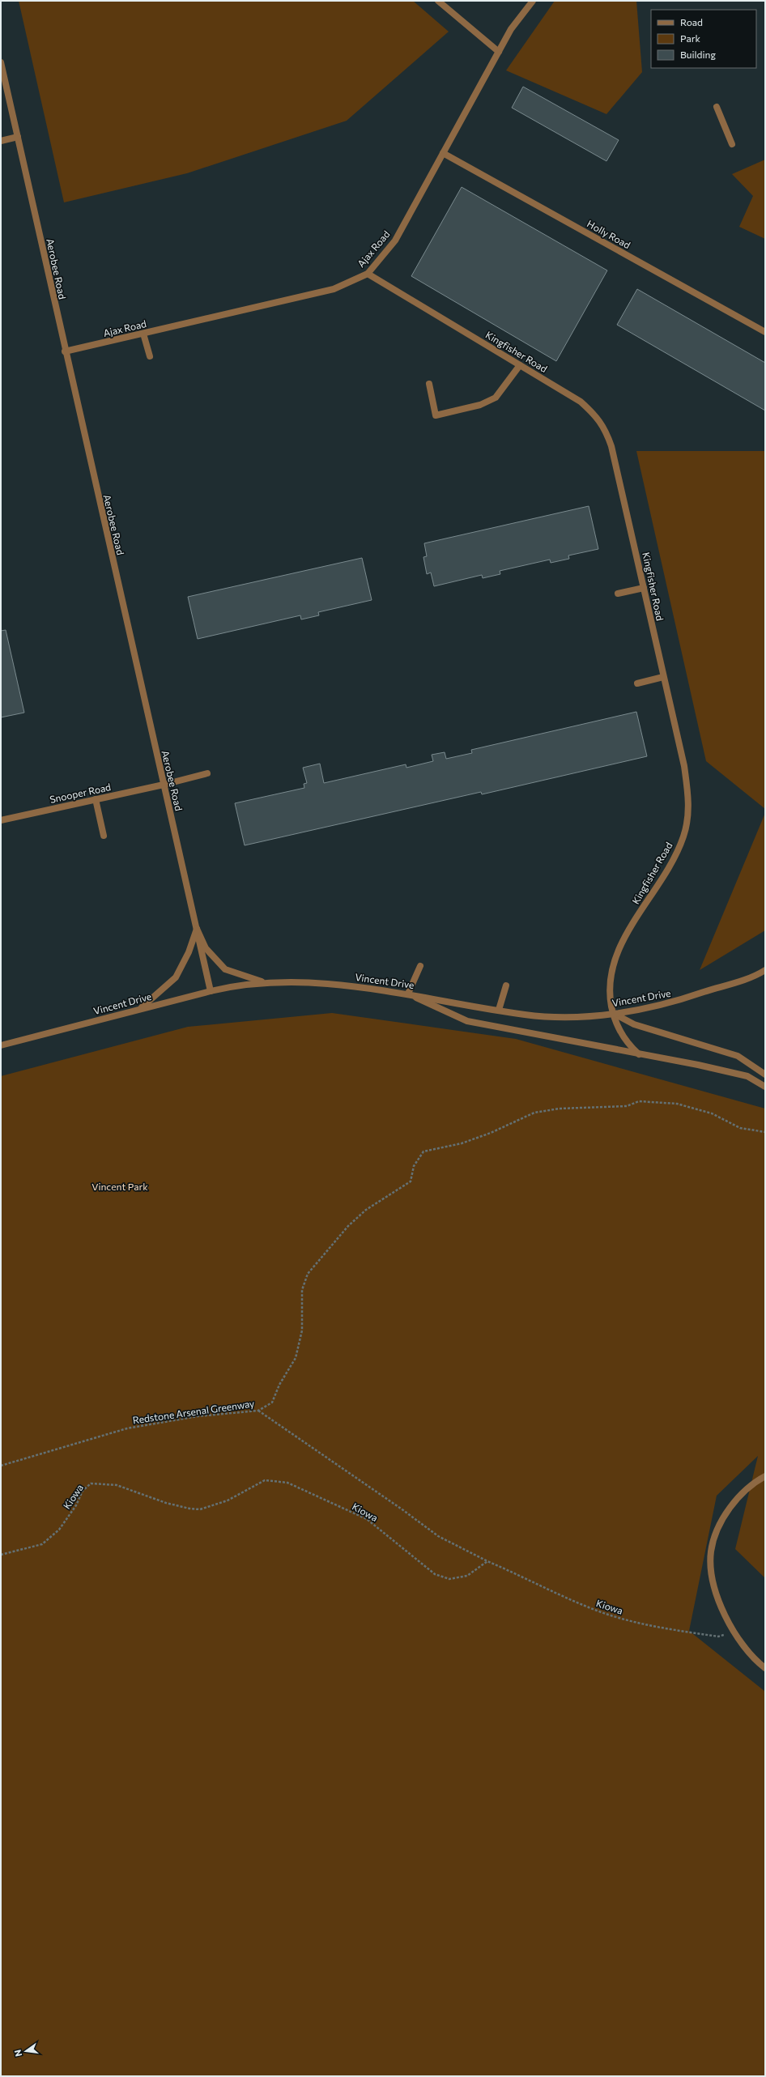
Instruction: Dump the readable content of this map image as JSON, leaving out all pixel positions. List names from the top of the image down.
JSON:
{
  "streets": {
    "street": [
      "Holly Road",
      "Ajax Road",
      "Aerobee Road",
      "Kingfisher Road",
      "Snooper Road",
      "Vincent Drive"
    ],
    "path": ["Redstone Arsenal Greenway", "Kiowa"]
  },
  "crossings": [
    ["Holly Road", "Ajax Road"],
    ["Ajax Road", "Aerobee Road"],
    ["Ajax Road", "Kingfisher Road"],
    ["Aerobee Road", "Snooper Road"],
    ["Aerobee Road", "Vincent Drive"],
    ["Kingfisher Road", "Vincent Drive"]
  ],
  "parks": ["Vincent Park"],
  "legend": ["Road", "Park", "Building"],
  "north": "left"
}
